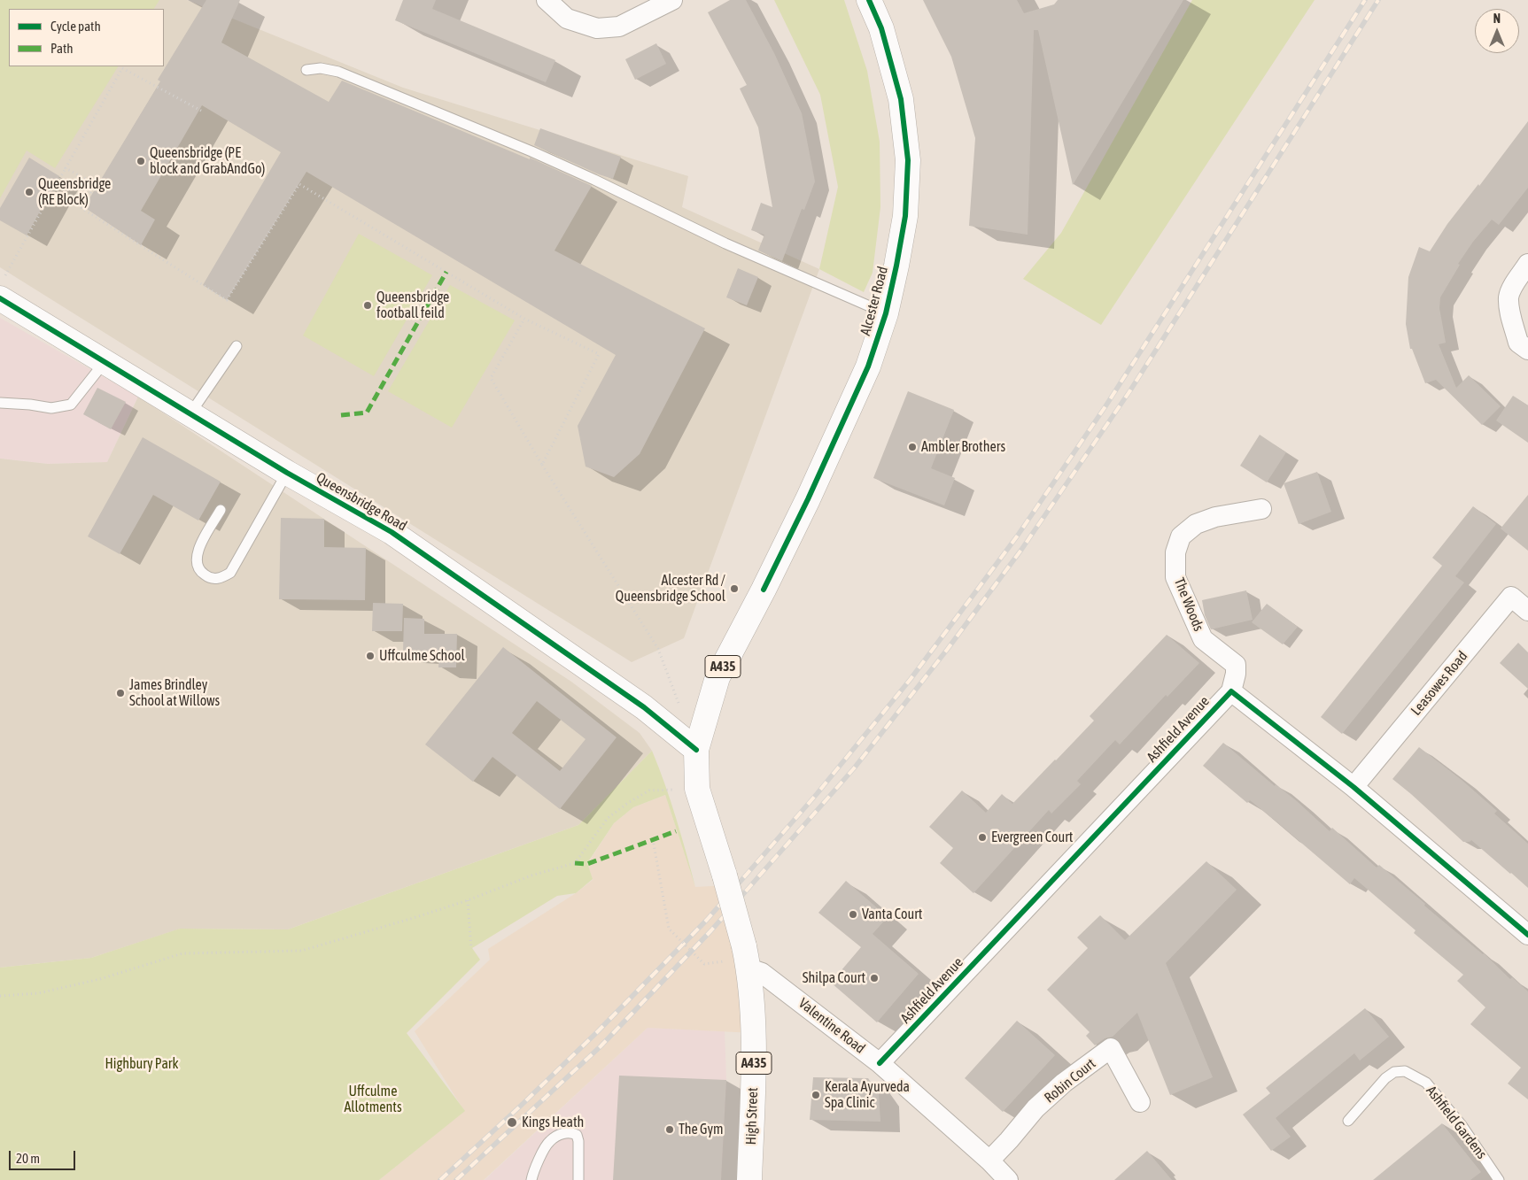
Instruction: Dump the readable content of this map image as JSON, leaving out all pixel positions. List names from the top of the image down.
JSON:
{
  "streets": {
    "main road": [
      "Alcester Road",
      "Queensbridge Road",
      "A435",
      "High Street"
    ],
    "street": [
      "The Woods",
      "Leasowes Road",
      "Ashfield Avenue",
      "Valentine Road",
      "Robin Court"
    ],
    "lane": ["Ashfield Gardens"]
  },
  "crossings": [
    ["Alcester Road", "Queensbridge Road"],
    ["Alcester Road", "A435"],
    ["Queensbridge Road", "A435"],
    ["The Woods", "Ashfield Avenue"],
    ["A435", "Valentine Road"],
    ["A435", "High Street"],
    ["Ashfield Avenue", "Valentine Road"],
    ["Valentine Road", "Robin Court"],
    ["Valentine Road", "High Street"]
  ],
  "parks": ["Highbury Park", "Uffculme Allotments"],
  "places": [
    "Queensbridge (PE block and GrabAndGo)",
    "Queensbridge (RE Block)",
    "Queensbridge football feild",
    "Ambler Brothers",
    "Alcester Rd / Queensbridge School",
    "Uffculme School",
    "James Brindley School at Willows",
    "Evergreen Court",
    "Vanta Court",
    "Shilpa Court",
    "Kerala Ayurveda Spa Clinic",
    "Kings Heath",
    "The Gym"
  ],
  "legend": ["Cycle path", "Path"],
  "scale_bar": "20 m",
  "north": "top"
}
